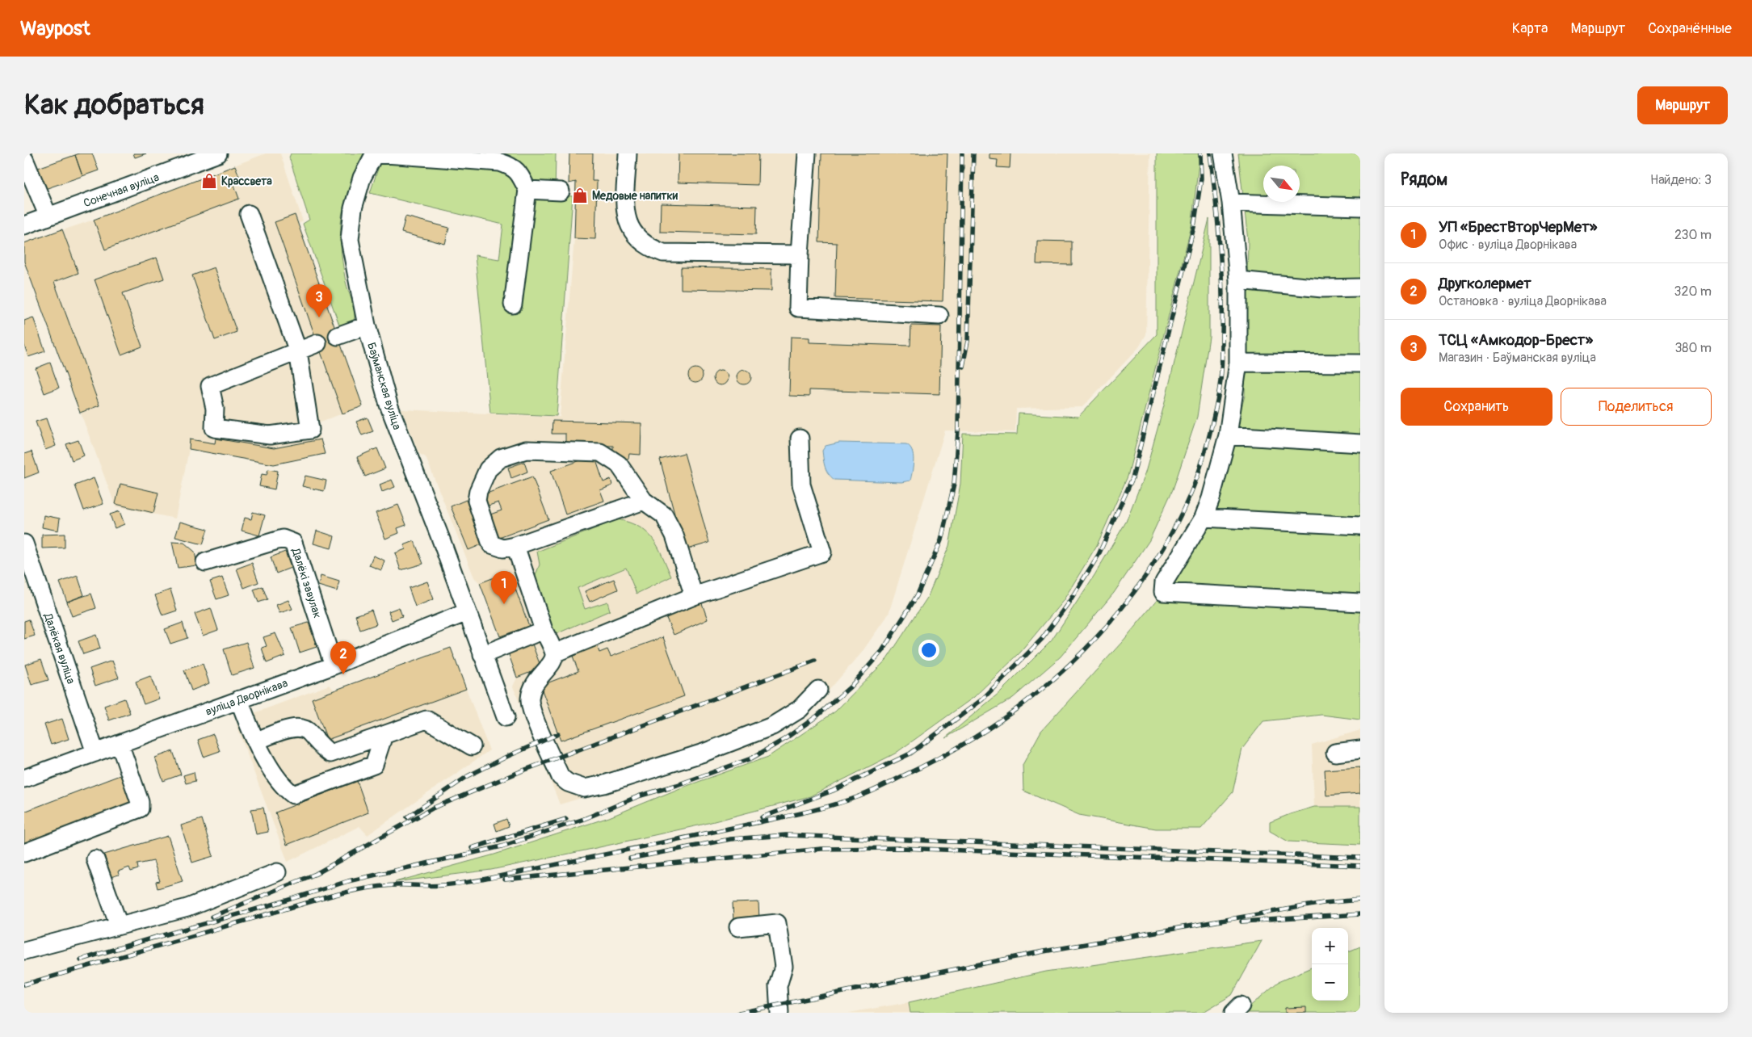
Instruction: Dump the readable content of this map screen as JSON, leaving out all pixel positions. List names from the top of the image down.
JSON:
{
  "streets": {
    "street": [
      "Сонечная вуліца",
      "Баўманская вуліца",
      "Далёкі завулак",
      "Далёкая вуліца",
      "вуліца Дворнікава"
    ]
  },
  "crossings": [
    ["Баўманская вуліца", "вуліца Дворнікава"],
    ["Далёкі завулак", "вуліца Дворнікава"],
    ["Далёкая вуліца", "вуліца Дворнікава"]
  ],
  "places": {
    "shop": ["Крассвета", "Медовые напитки"]
  },
  "north": "bottom right",
  "page": {
    "header": "Waypost",
    "nav": ["Карта", "Маршрут", "Сохранённые"],
    "buttons": [
      "Маршрут",
      ["Сохранить", "Поделиться"]
    ],
    "title": "Как добраться",
    "heading": ["Рядом", "Найдено: 3"],
    "list": [
      {
        "mark": "1",
        "name": "УП «БрестВторЧерМет»",
        "note": "Офис · вуліца Дворнікава",
        "value": "230 m"
      },
      {
        "mark": "2",
        "name": "Другколермет",
        "note": "Остановка · вуліца Дворнікава",
        "value": "320 m"
      },
      {
        "mark": "3",
        "name": "ТСЦ «Амкодор-Брест»",
        "note": "Магазин · Баўманская вуліца",
        "value": "380 m"
      }
    ],
    "pins": ["3", "1", "2"],
    "map_buttons": ["+", "−"]
  }
}
